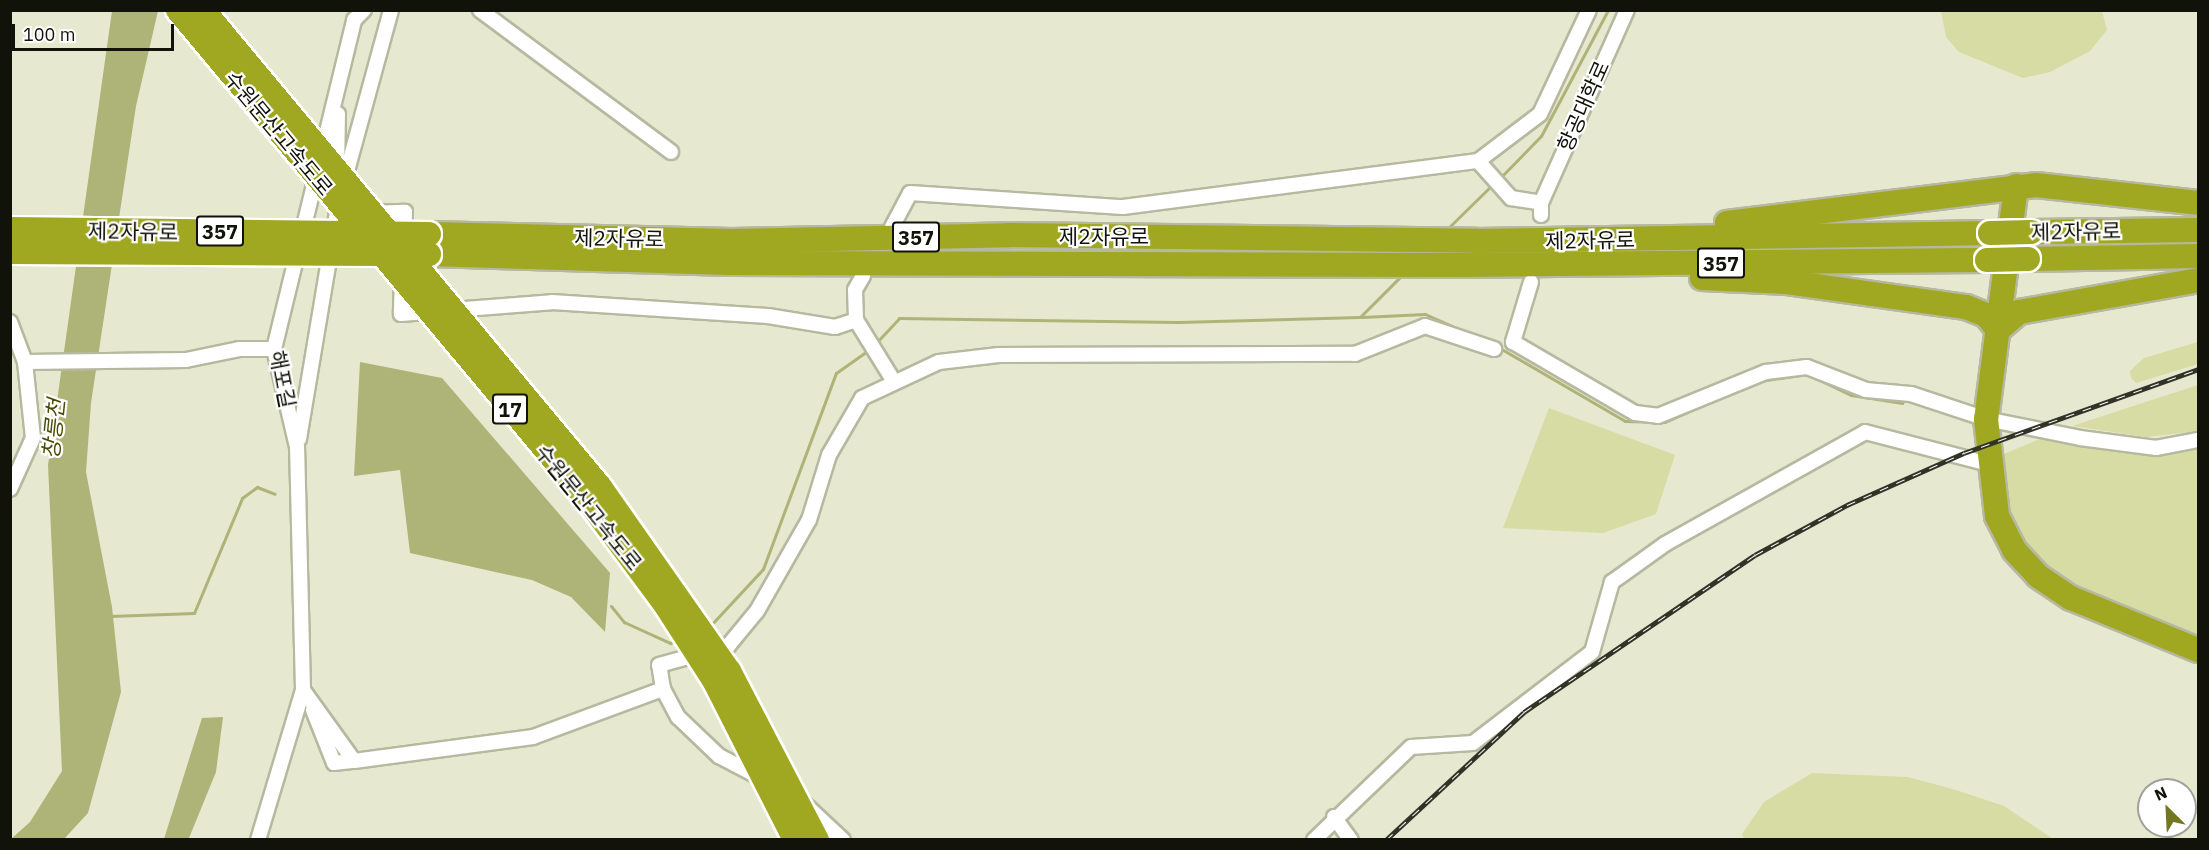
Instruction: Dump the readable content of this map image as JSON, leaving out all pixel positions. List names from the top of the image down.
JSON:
{
  "streets": {
    "highway": [
      "수원문산고속도로",
      "제2자유로",
      "357",
      "17"
    ],
    "street": ["항공대학로", "해포길"]
  },
  "water": ["창릉천"],
  "scale_bar": "100 m",
  "north": "top left"
}
